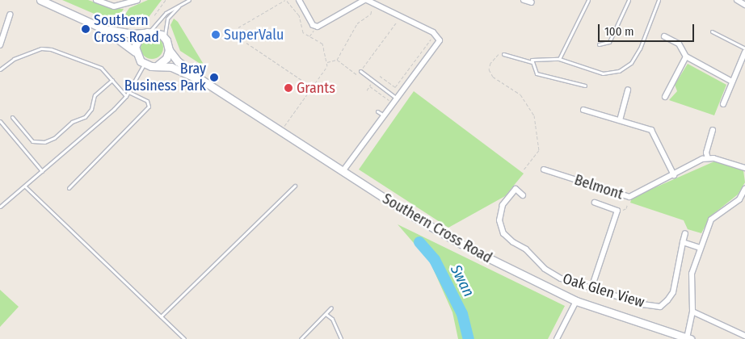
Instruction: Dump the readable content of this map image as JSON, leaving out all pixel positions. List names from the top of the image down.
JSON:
{
  "streets": {
    "main road": ["Southern Cross Road"],
    "street": ["Belmont", "Oak Glen View"]
  },
  "water": ["Swan"],
  "places": [
    "Southern Cross Road",
    "SuperValu",
    "Bray Business Park",
    "Grants"
  ],
  "scale_bar": "100 m"
}
